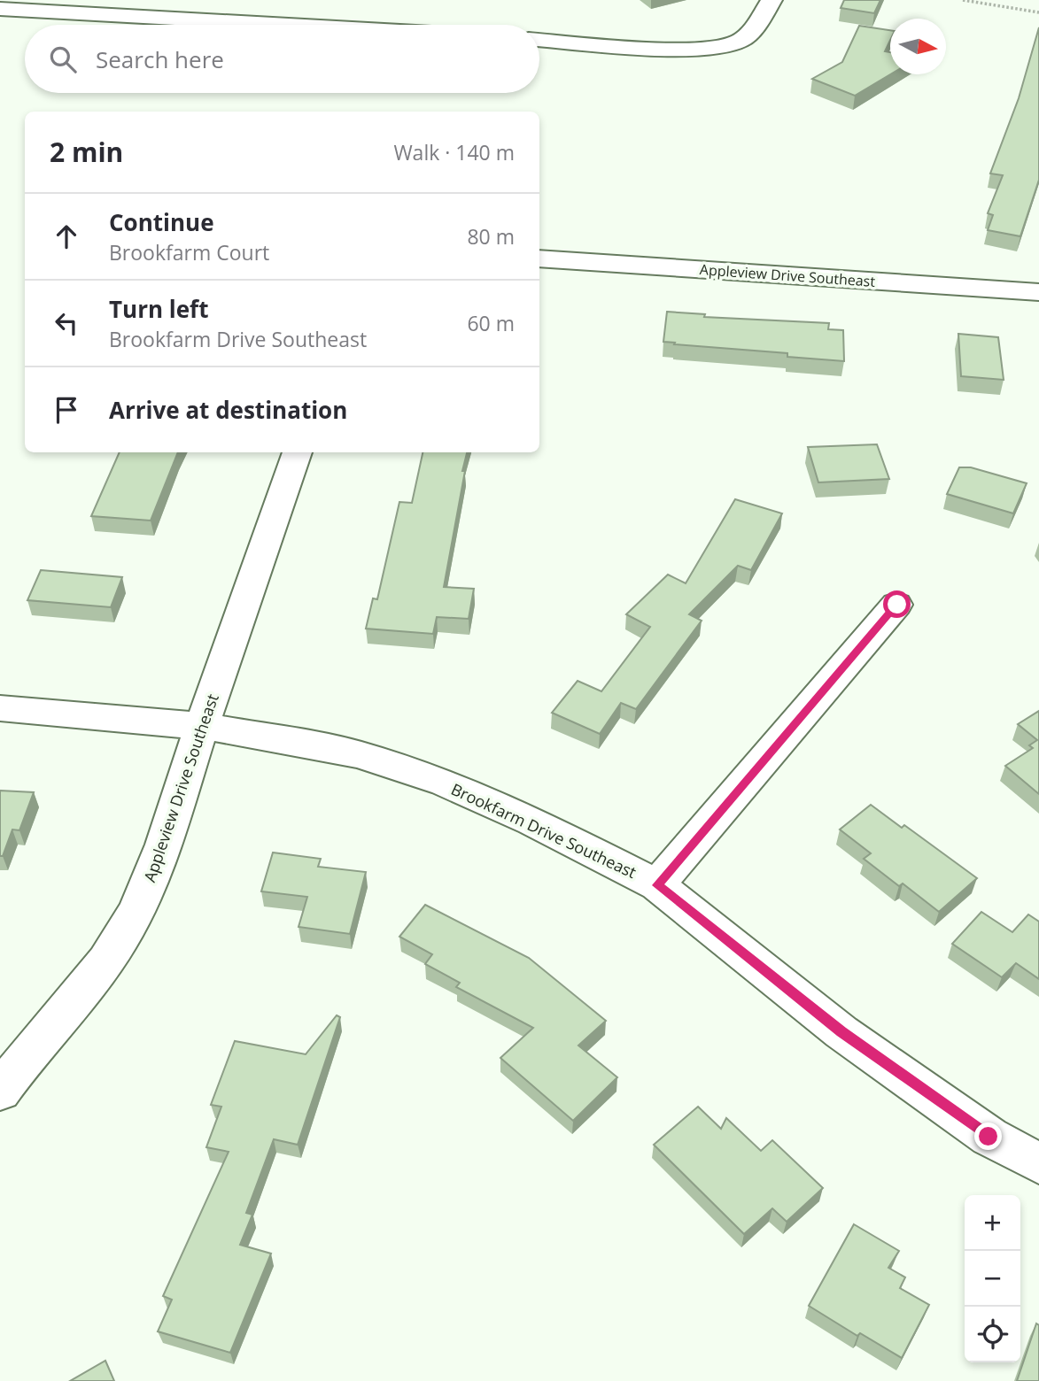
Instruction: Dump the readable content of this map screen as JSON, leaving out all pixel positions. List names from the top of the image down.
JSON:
{
  "streets": {
    "street": ["Appleview Drive Southeast", "Brookfarm Drive Southeast"]
  },
  "crossings": [
    ["Appleview Drive Southeast", "Brookfarm Drive Southeast"]
  ],
  "north": "right",
  "page": {
    "search": "Search here",
    "heading": ["2 min", "Walk · 140 m"],
    "list": [
      ["Continue", "Brookfarm Court", "80 m"],
      ["Turn left", "Brookfarm Drive Southeast", "60 m"],
      "Arrive at destination"
    ],
    "map_buttons": ["+", "−"]
  }
}
